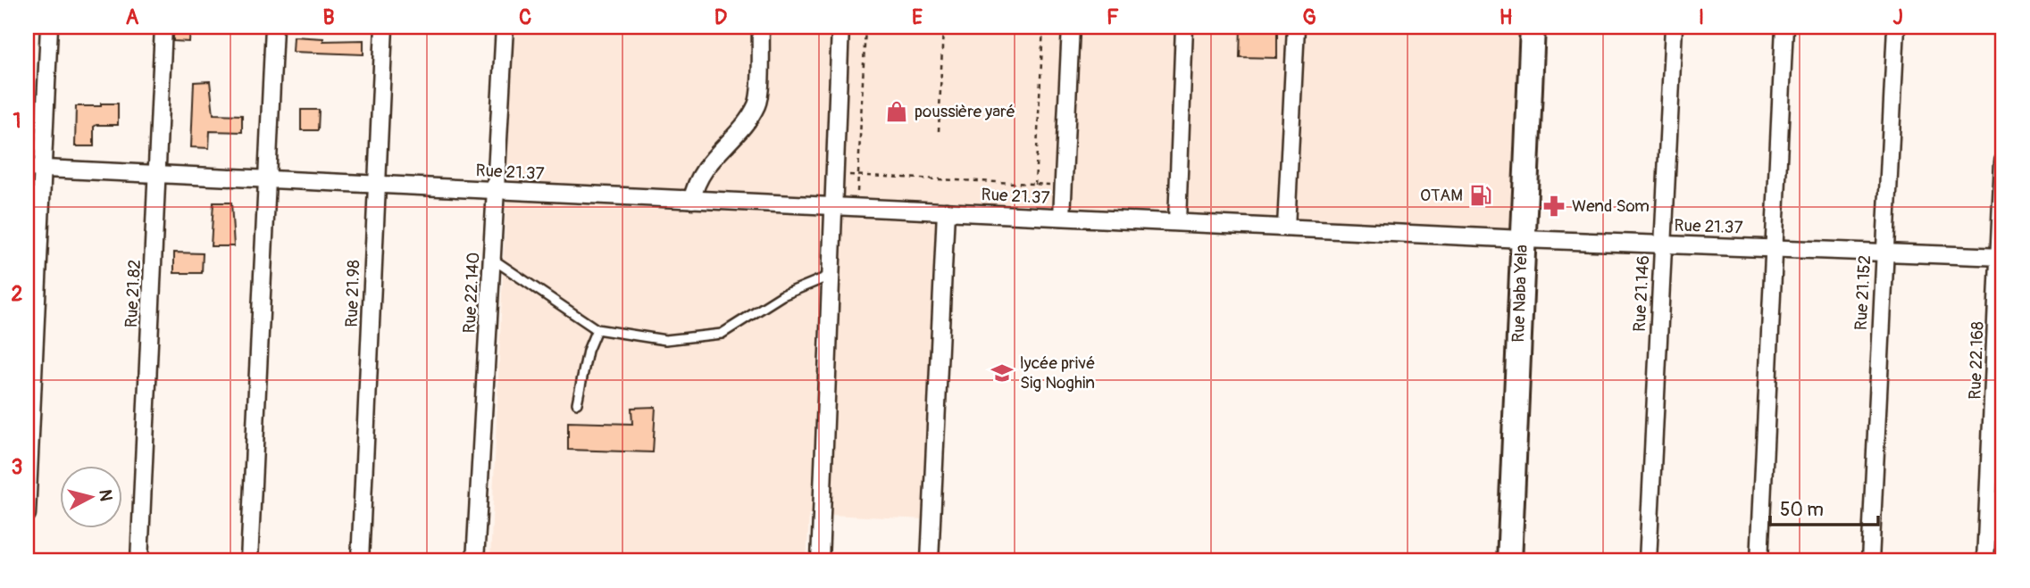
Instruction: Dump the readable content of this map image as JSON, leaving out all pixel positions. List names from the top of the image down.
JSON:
{
  "streets": {
    "street": [
      "Rue 21.37",
      "Rue 22.140",
      "Rue 21.152",
      "Rue 21.82",
      "Rue 21.98",
      "Rue Naba Yela",
      "Rue 21.146",
      "Rue 22.168"
    ]
  },
  "crossings": [
    ["Rue 21.37", "Rue 22.140"],
    ["Rue 21.37", "Rue 21.152"],
    ["Rue 21.37", "Rue 21.82"],
    ["Rue 21.37", "Rue 21.98"],
    ["Rue 21.37", "Rue Naba Yela"],
    ["Rue 21.37", "Rue 21.146"],
    ["Rue 21.37", "Rue 22.168"]
  ],
  "places": {
    "shop": ["poussière yaré"],
    "fuel station": ["OTAM"],
    "pharmacy": ["Wend Som"],
    "school or university": ["lycée privé Sig Noghin"]
  },
  "scale_bar": "50 m",
  "north": "right",
  "grid": {
    "columns": [
      "A",
      "B",
      "C",
      "D",
      "E",
      "F",
      "G",
      "H",
      "I",
      "J"
    ],
    "rows": ["1", "2", "3"]
  }
}
